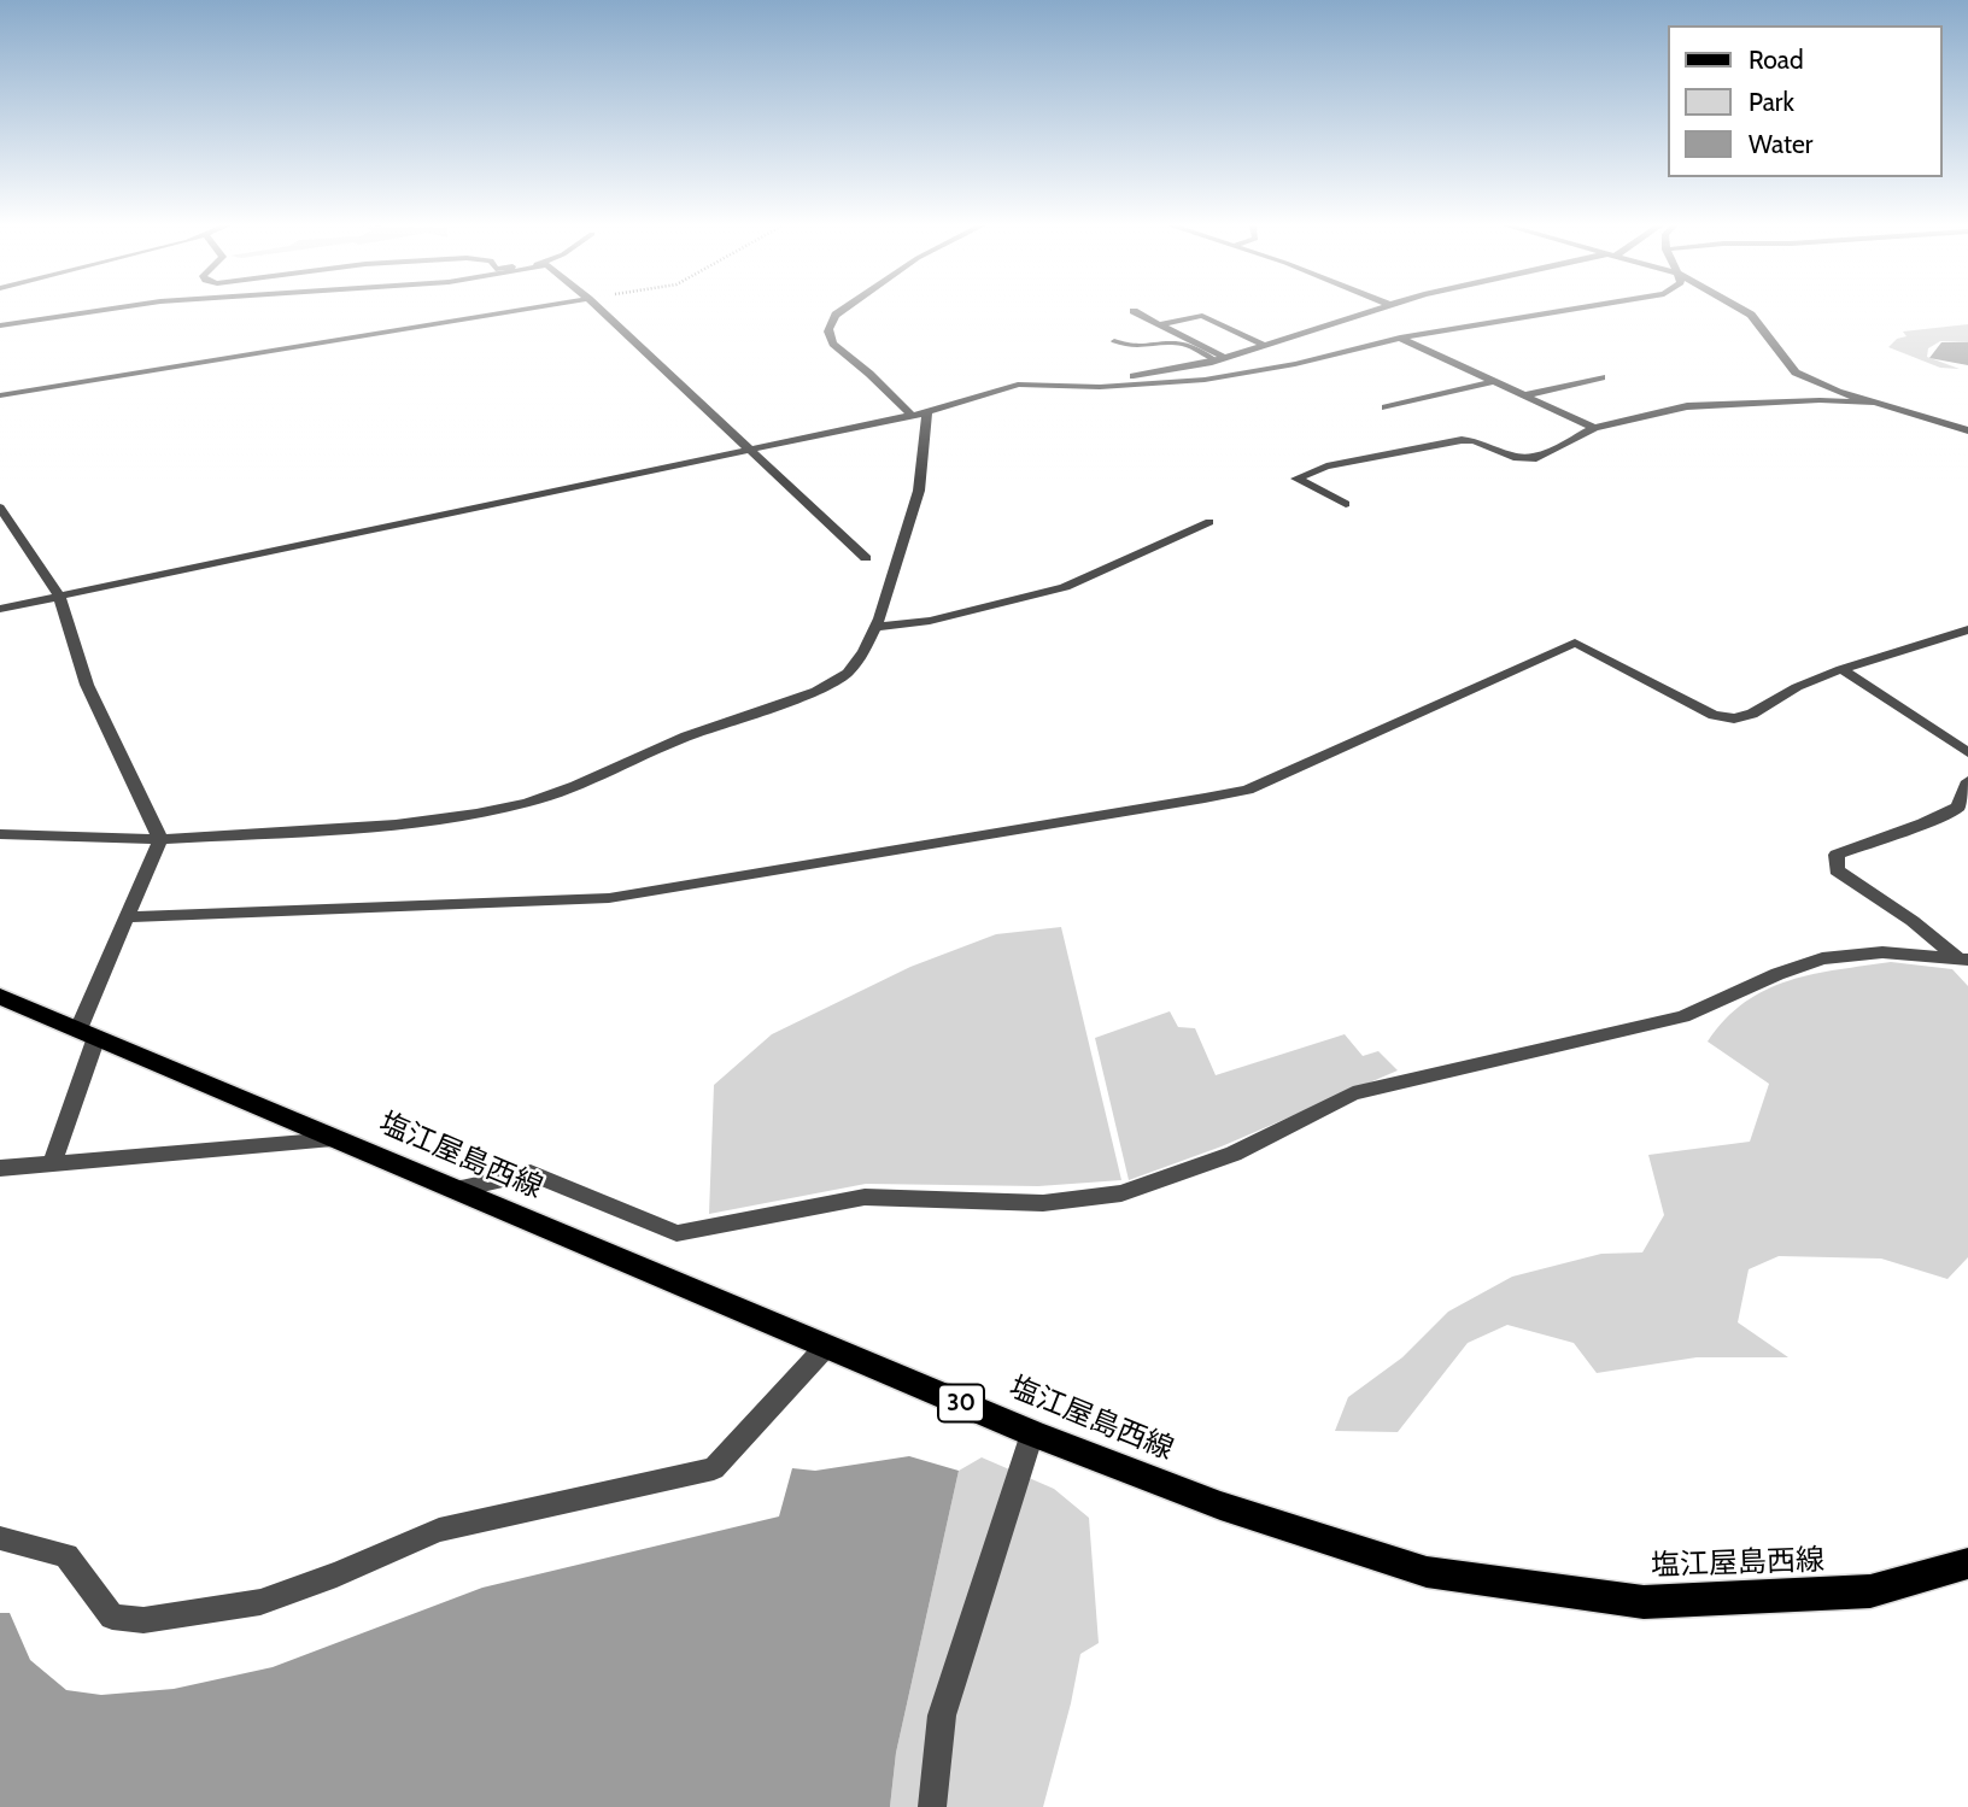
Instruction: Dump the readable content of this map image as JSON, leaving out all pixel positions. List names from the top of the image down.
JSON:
{
  "streets": {
    "main road": ["塩江屋島西線", "30"]
  },
  "legend": ["Road", "Park", "Water"]
}
